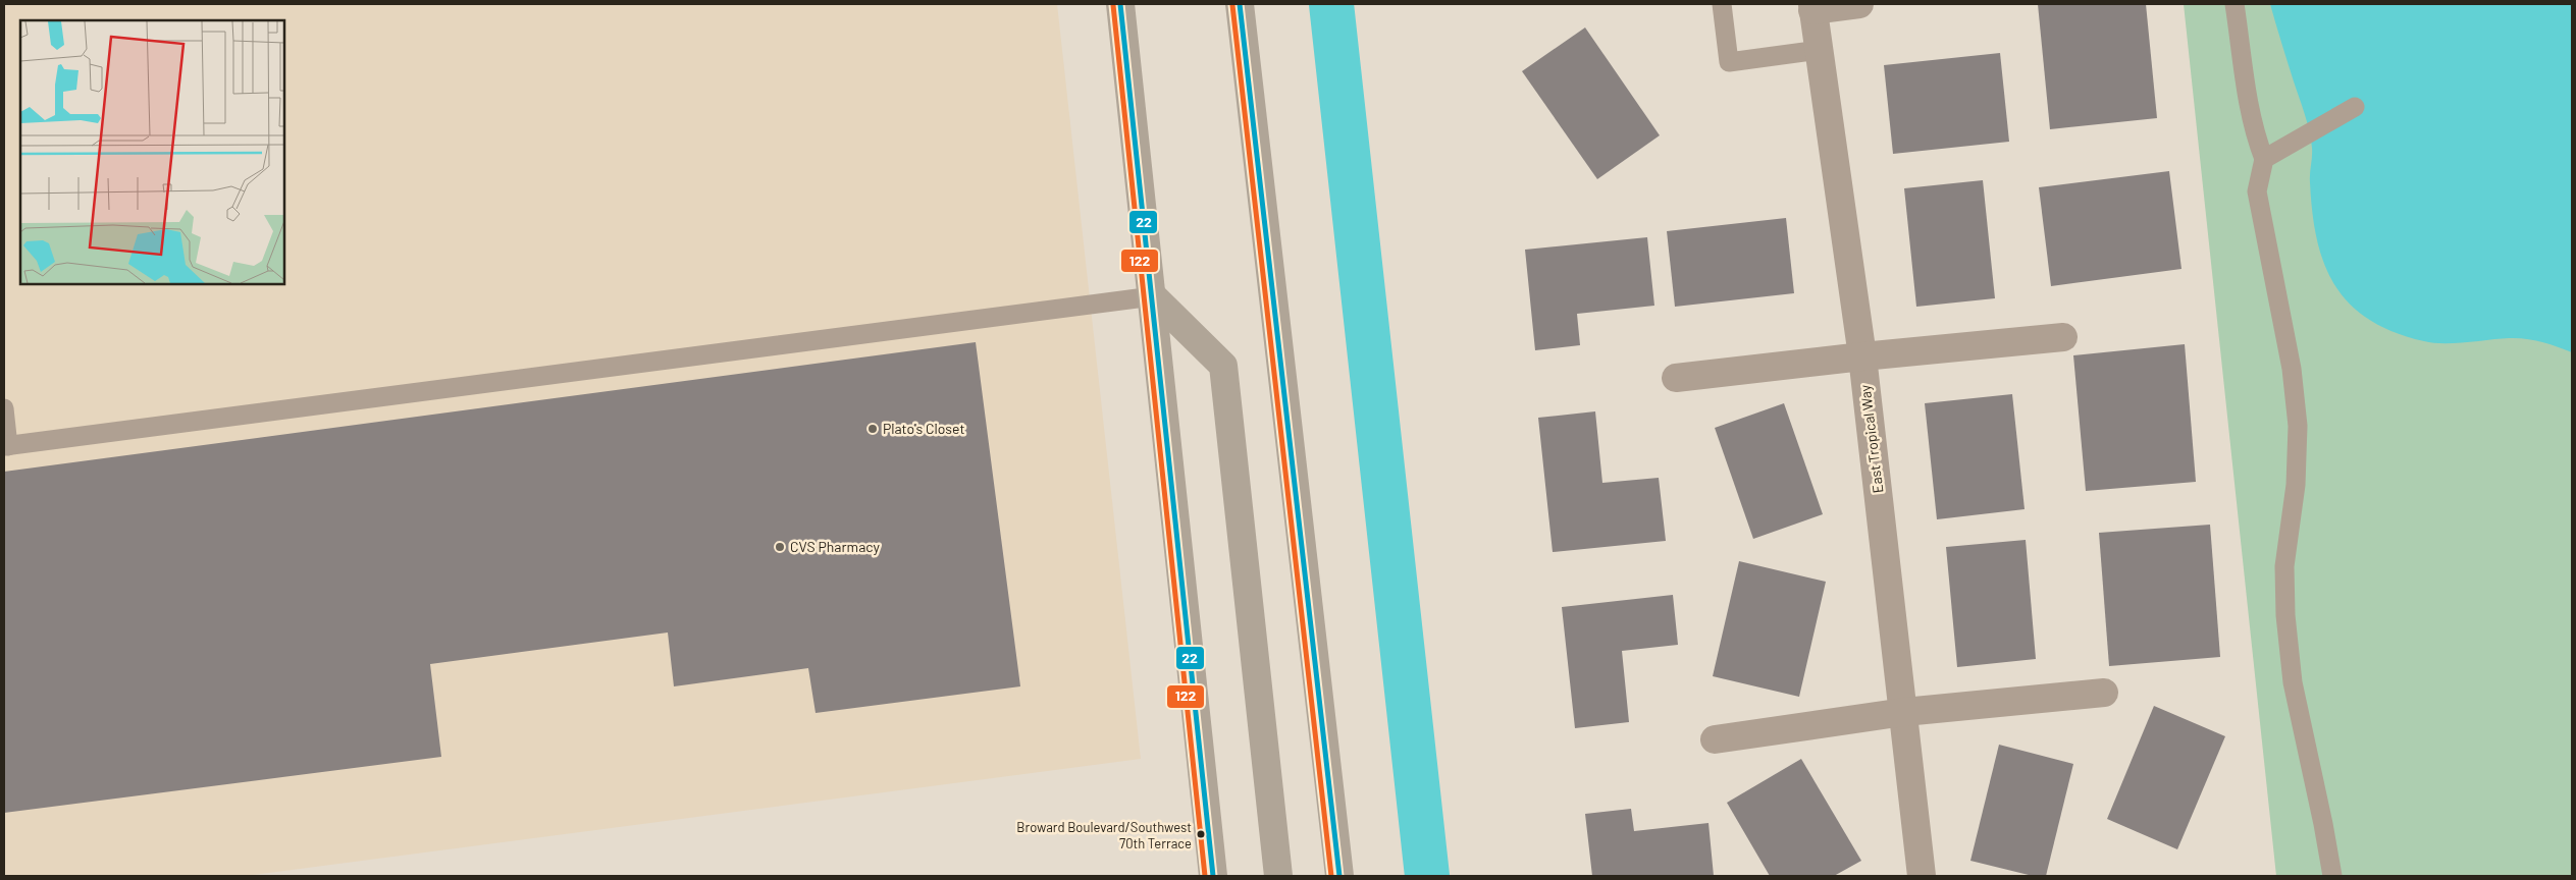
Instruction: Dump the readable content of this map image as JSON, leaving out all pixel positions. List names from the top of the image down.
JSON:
{
  "streets": {
    "street": ["East Tropical Way"]
  },
  "places": ["Plato's Closet", "CVS Pharmacy", "Broward Boulevard/Southwest 70th Terrace"],
  "lines": ["transit line 22", "transit line 122"]
}
